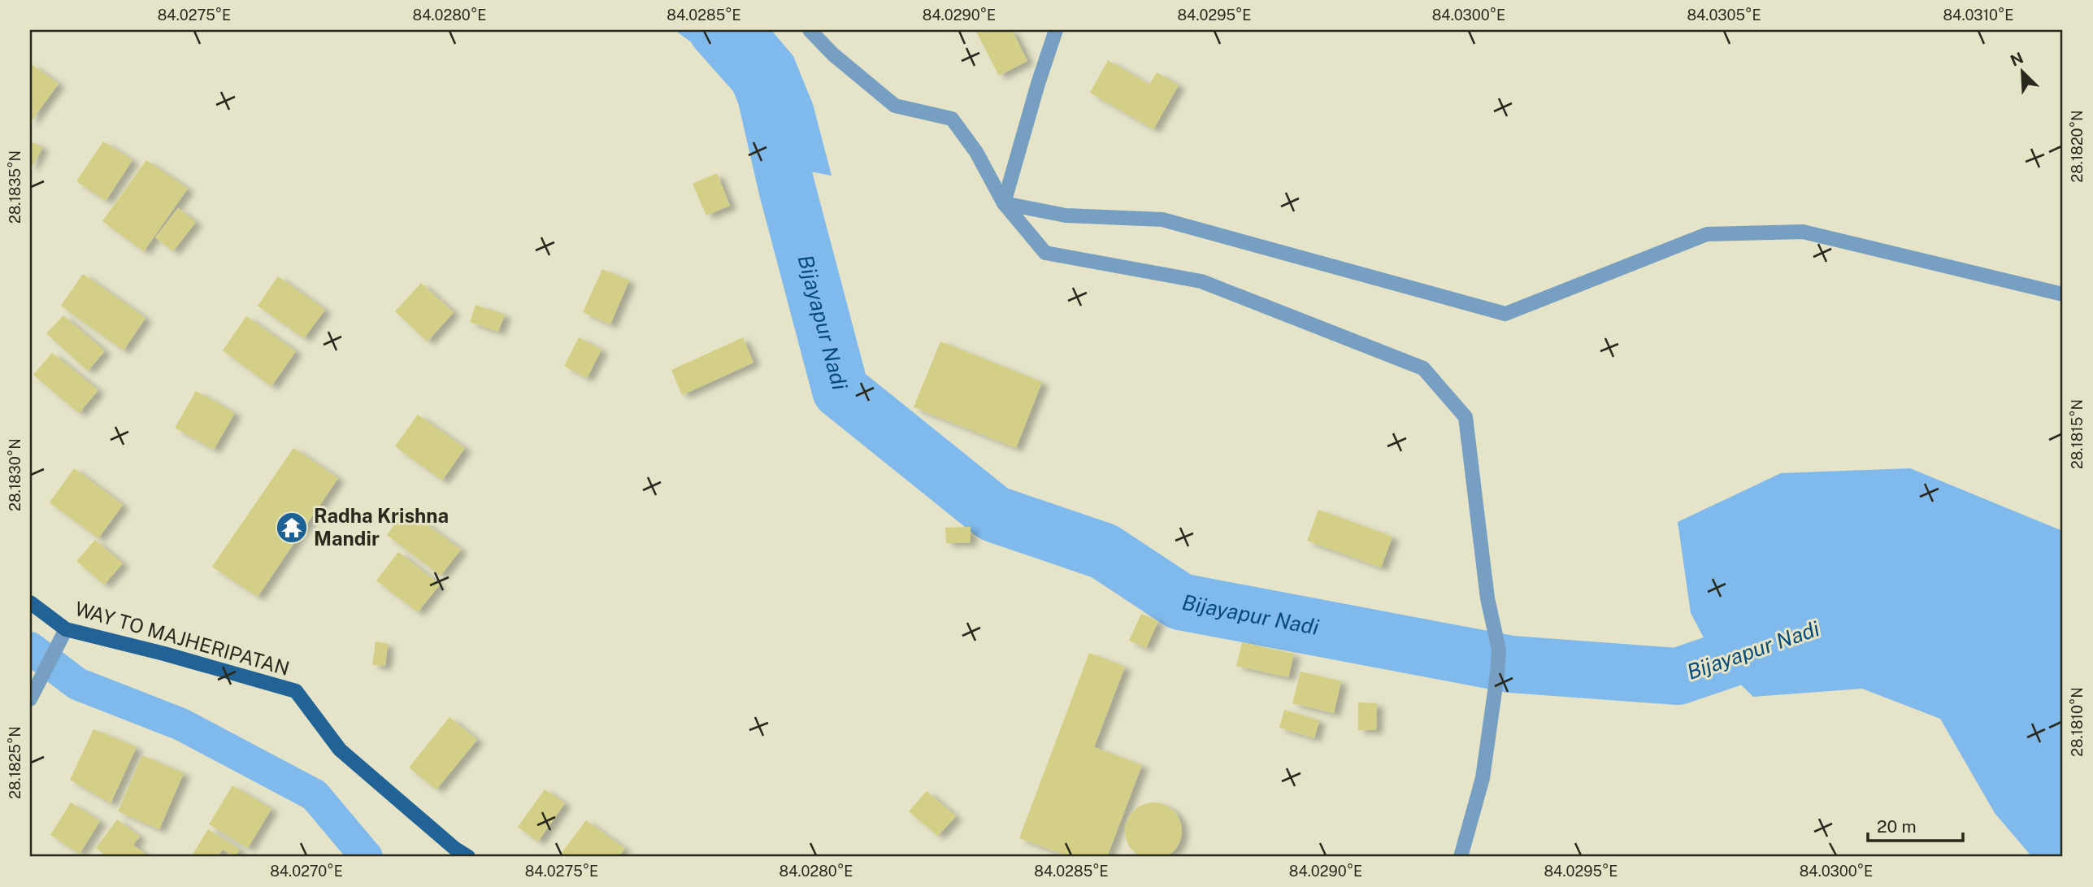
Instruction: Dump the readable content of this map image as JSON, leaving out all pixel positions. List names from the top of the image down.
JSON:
{
  "streets": {
    "main road": ["WAY TO MAJHERIPATAN"]
  },
  "water": ["Bijayapur Nadi"],
  "places": {
    "temple": ["Radha Krishna Mandir"]
  },
  "scale_bar": "20 m",
  "north": "top left",
  "coordinates": [
    "84.0275°E",
    "84.0280°E",
    "84.0285°E",
    "84.0290°E",
    "84.0295°E",
    "84.0300°E",
    "84.0305°E",
    "84.0310°E",
    "28.1820°N",
    "28.1835°N",
    "28.1815°N",
    "28.1830°N",
    "28.1810°N",
    "28.1825°N",
    "84.0270°E"
  ]
}
